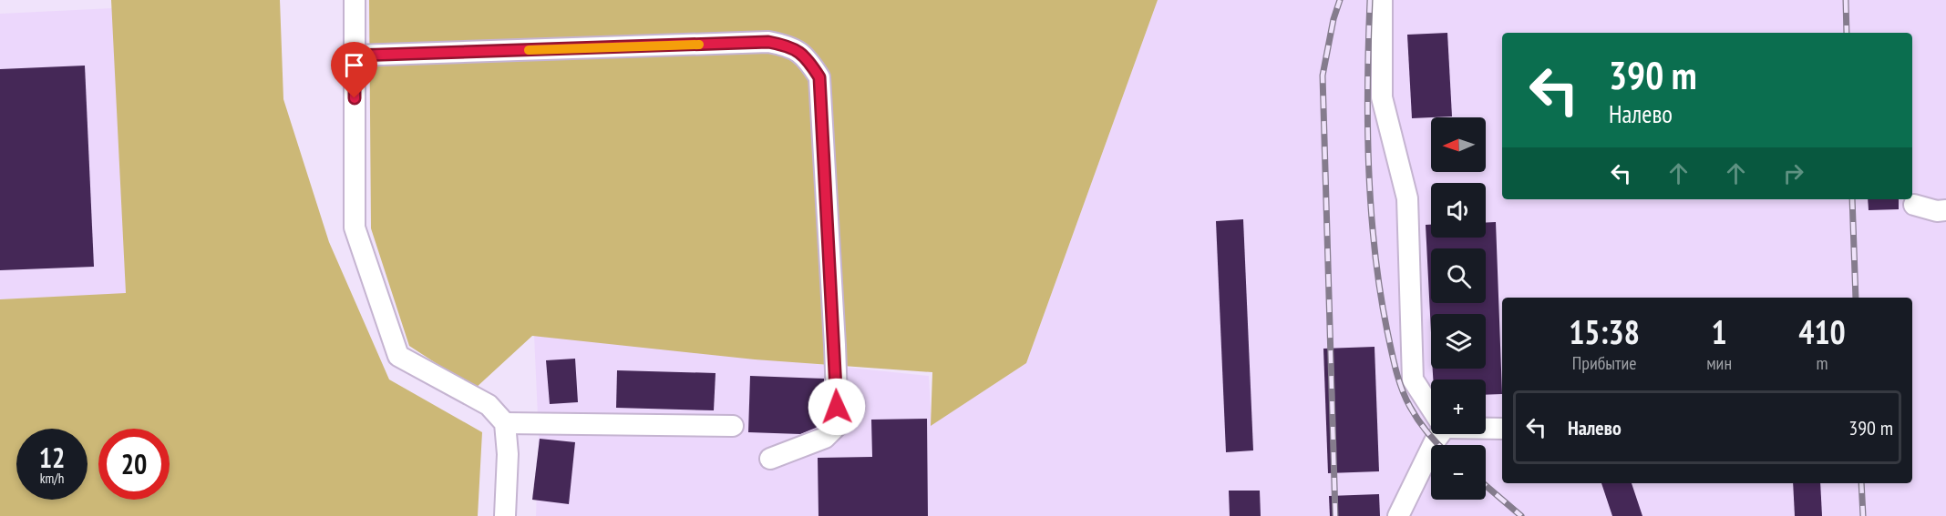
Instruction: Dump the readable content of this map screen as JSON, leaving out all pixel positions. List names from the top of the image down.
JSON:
{
  "north": "left",
  "page": {
    "turn": ["390 m", "Налево"],
    "map_buttons": ["+", "−"],
    "eta": [
      "15:38",
      "Прибытие",
      "1",
      "мин",
      "410",
      "m"
    ],
    "list": [
      {
        "name": "Налево",
        "value": "390 m"
      }
    ],
    "speed": "12 km/h",
    "limit": "20"
  }
}
